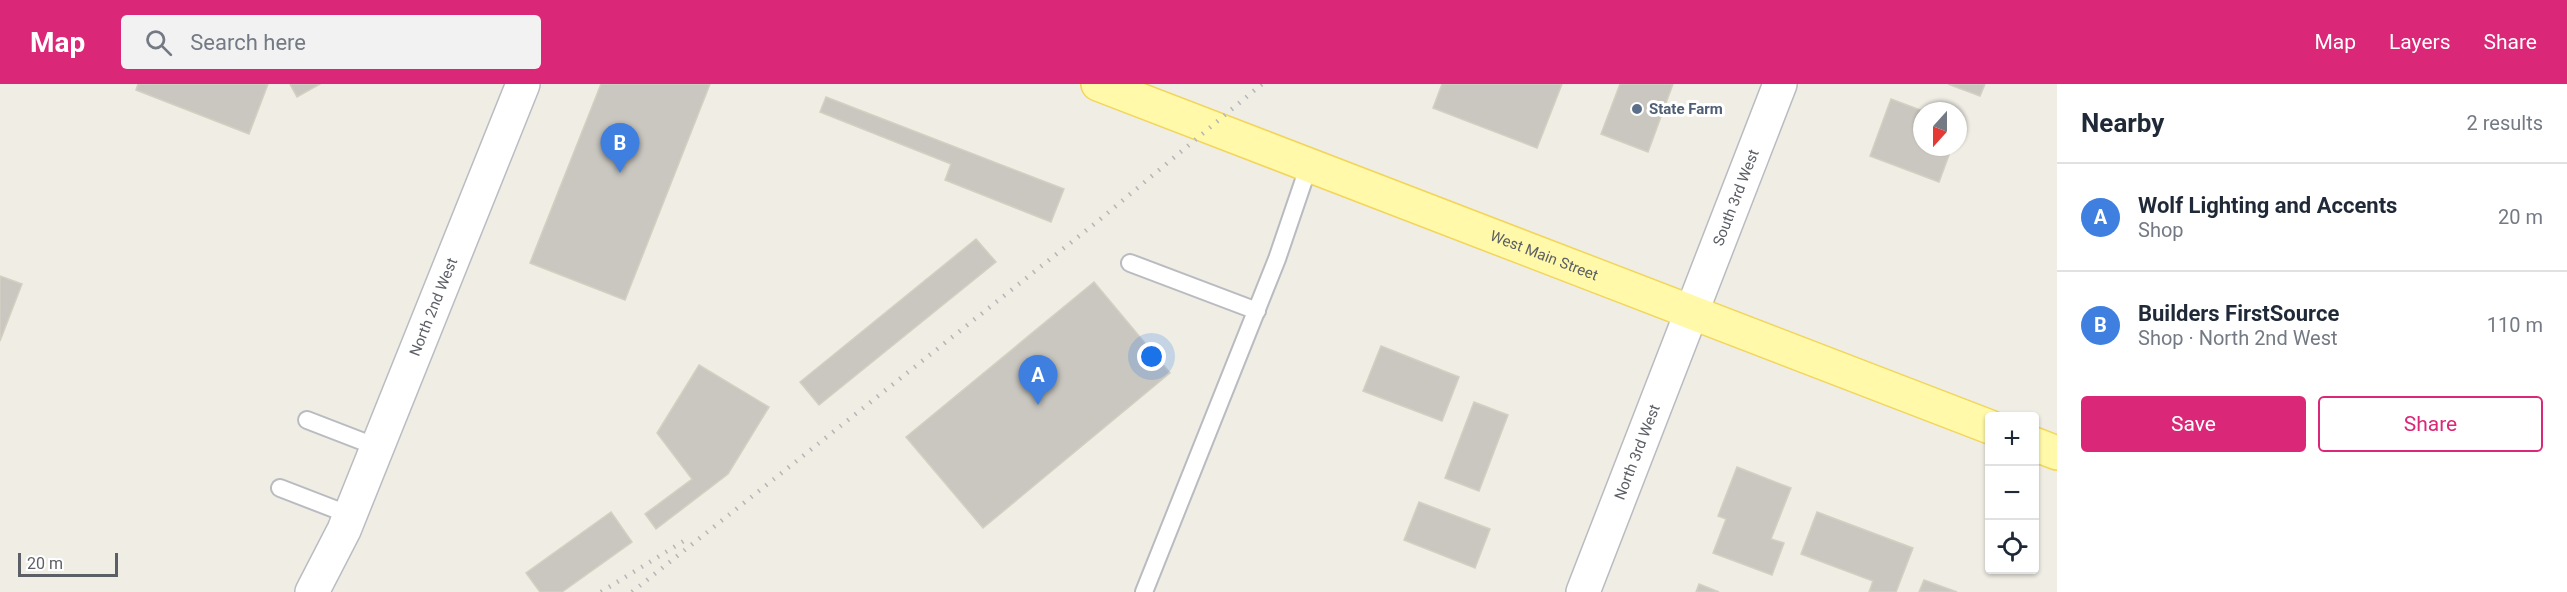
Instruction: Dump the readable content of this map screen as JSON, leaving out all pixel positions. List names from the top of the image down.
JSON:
{
  "streets": {
    "main road": ["West Main Street"],
    "street": ["South 3rd West", "North 2nd West", "North 3rd West"]
  },
  "crossings": [
    ["South 3rd West", "West Main Street"],
    ["South 3rd West", "North 3rd West"],
    ["West Main Street", "North 3rd West"]
  ],
  "places": ["State Farm"],
  "scale_bar": "20 m",
  "north": "bottom",
  "page": {
    "header": "Map",
    "search": "Search here",
    "nav": ["Map", "Layers", "Share"],
    "heading": ["Nearby", "2 results"],
    "pins": ["B", "A"],
    "list": [
      {
        "mark": "A",
        "name": "Wolf Lighting and Accents",
        "note": "Shop",
        "value": "20 m"
      },
      {
        "mark": "B",
        "name": "Builders FirstSource",
        "note": "Shop · North 2nd West",
        "value": "110 m"
      }
    ],
    "buttons": ["Save", "Share"],
    "map_buttons": ["+", "−"],
    "scale": "20 m"
  }
}
